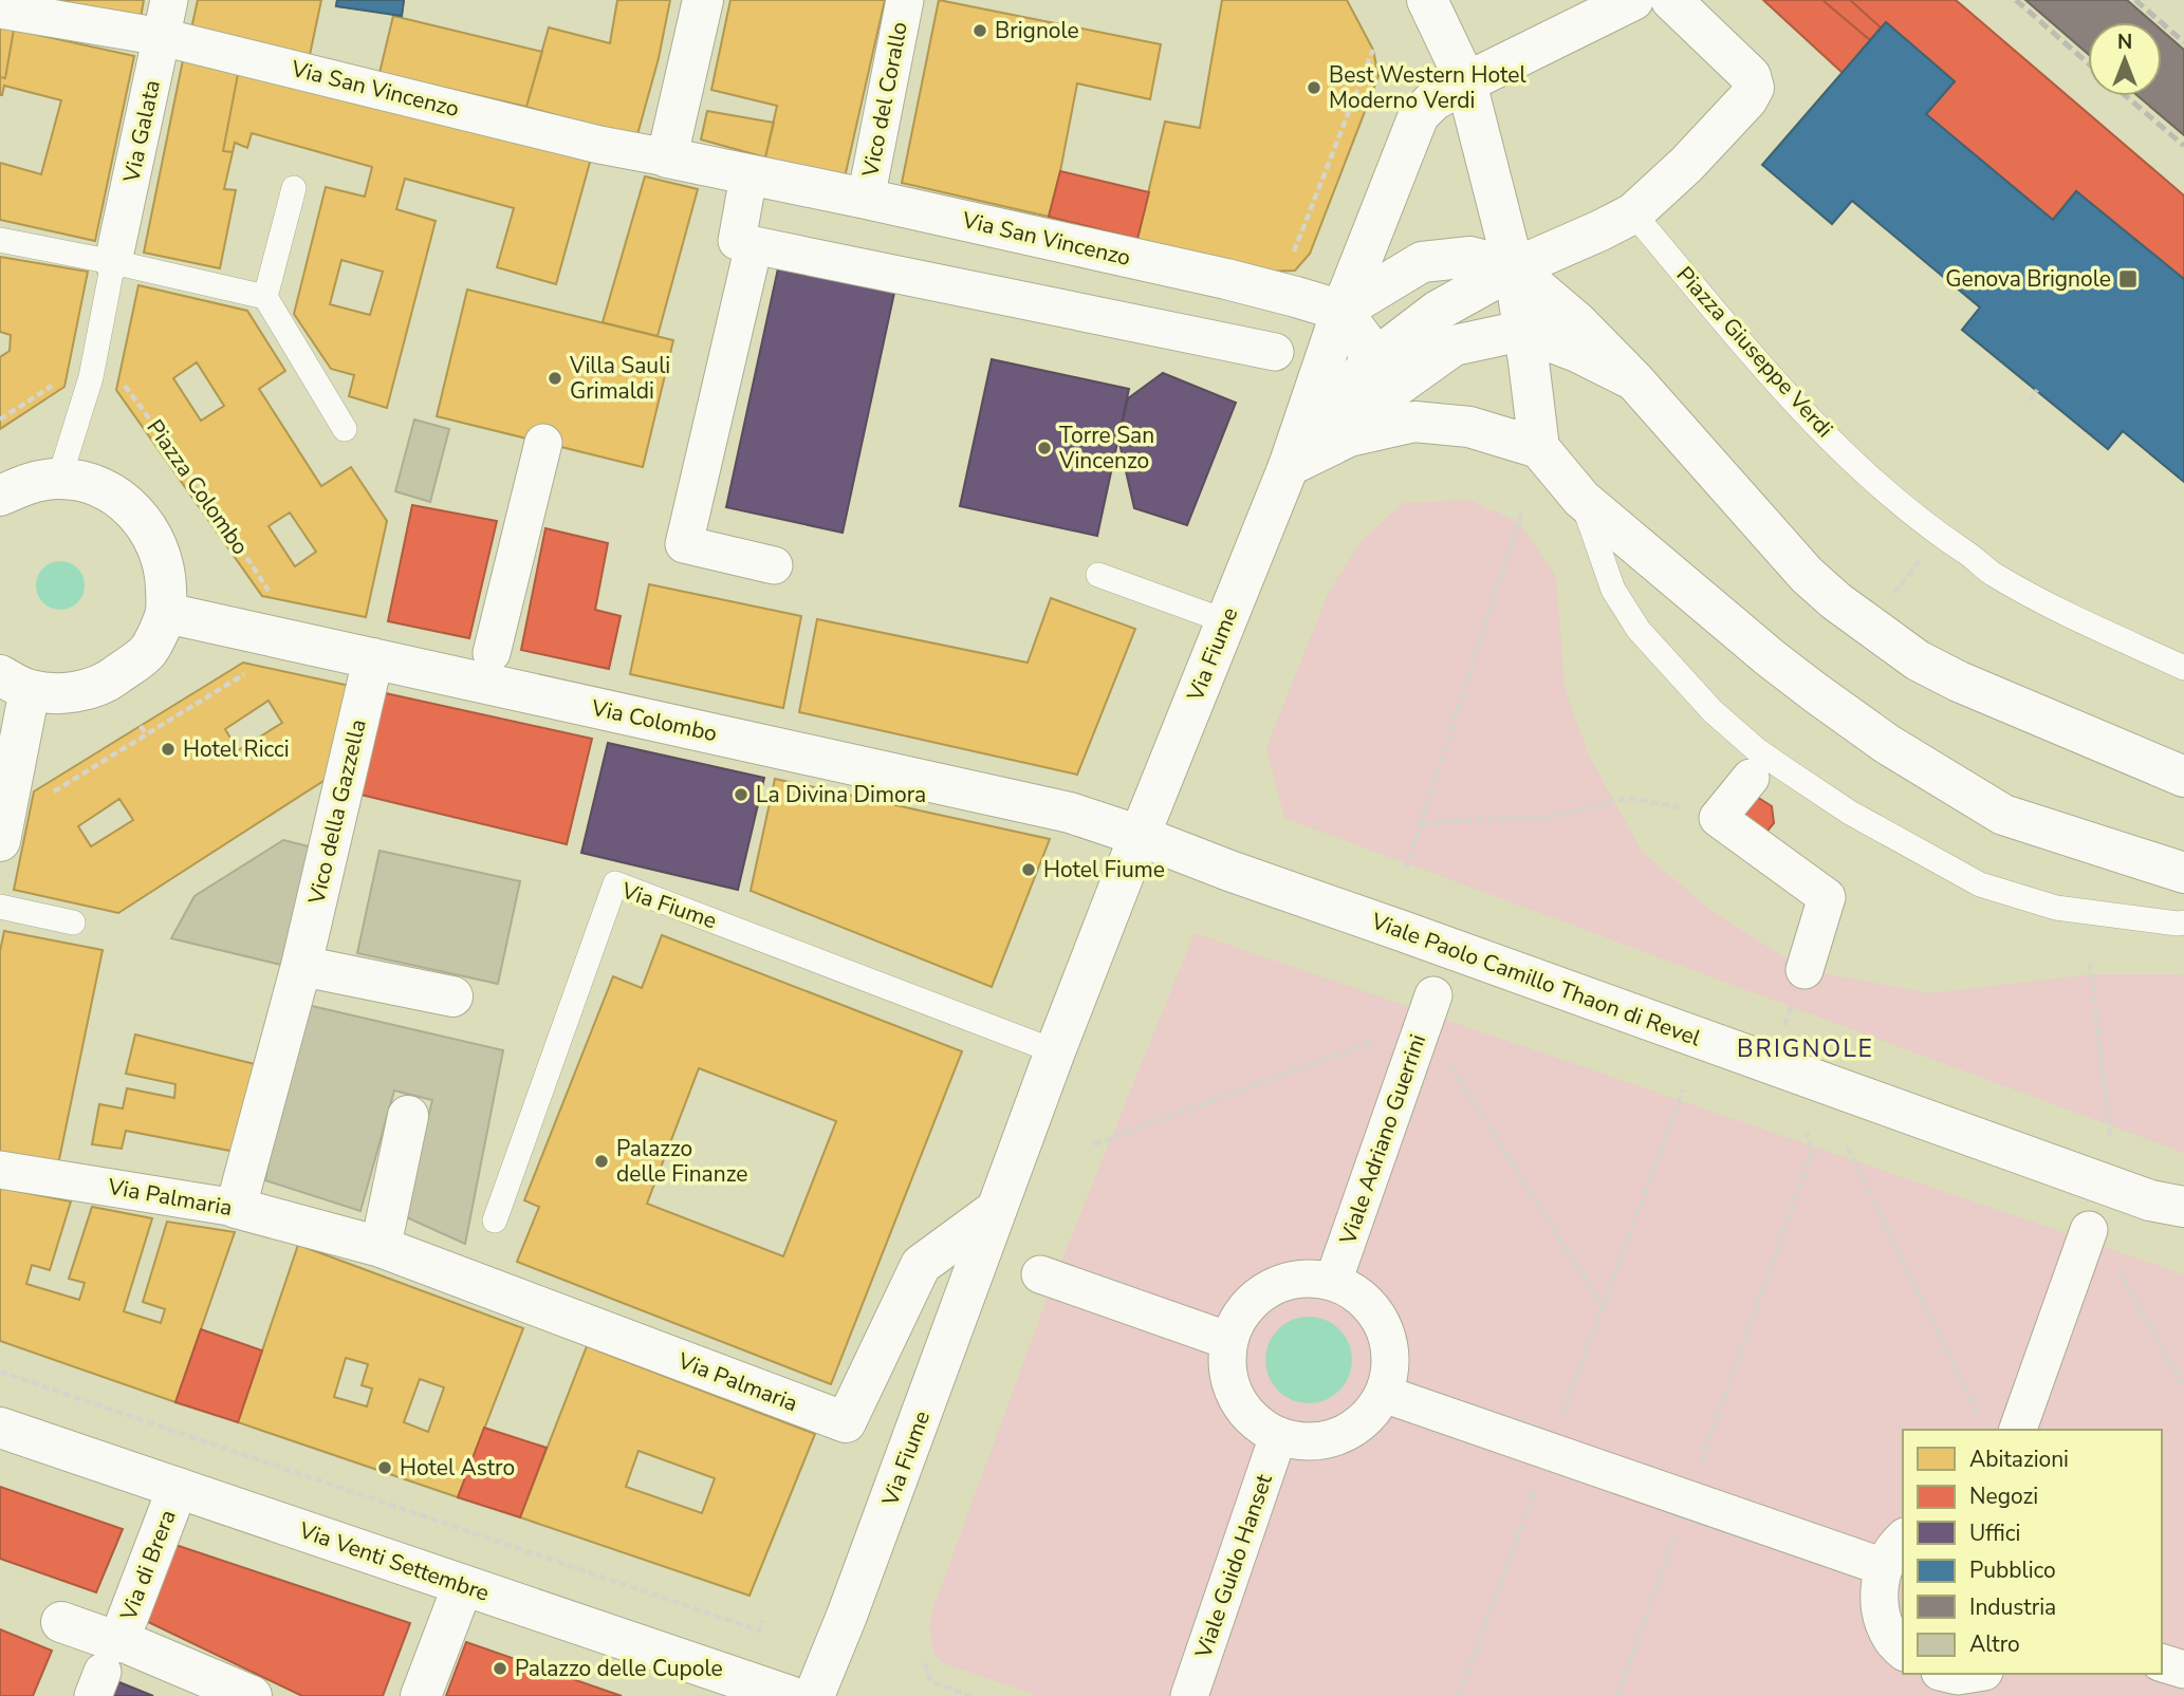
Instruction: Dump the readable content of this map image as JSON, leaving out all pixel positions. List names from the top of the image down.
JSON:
{
  "streets": {
    "street": [
      "Via San Vincenzo",
      "Vico del Corallo",
      "Via Galata",
      "Via Fiume",
      "Via Colombo",
      "Vico della Gazzella",
      "Viale Paolo Camillo Thaon di Revel",
      "Viale Adriano Guerrini",
      "Via Palmaria",
      "Via Venti Settembre",
      "Via di Brera",
      "Viale Guido Hanset"
    ],
    "lane": ["Piazza Giuseppe Verdi"],
    "path": ["Piazza Colombo"]
  },
  "crossings": [
    ["Via San Vincenzo", "Vico del Corallo"],
    ["Via San Vincenzo", "Via Galata"],
    ["Via San Vincenzo", "Via Fiume"],
    ["Via Fiume", "Via Colombo"],
    ["Via Fiume", "Viale Paolo Camillo Thaon di Revel"],
    ["Via Fiume", "Via Palmaria"],
    ["Via Colombo", "Vico della Gazzella"],
    ["Via Colombo", "Viale Paolo Camillo Thaon di Revel"],
    ["Vico della Gazzella", "Via Palmaria"],
    ["Viale Adriano Guerrini", "Viale Guido Hanset"],
    ["Via Venti Settembre", "Via di Brera"]
  ],
  "districts": ["BRIGNOLE"],
  "places": {
    "other": [
      "Brignole",
      "Best Western Hotel Moderno Verdi",
      "Villa Sauli Grimaldi",
      "Torre San Vincenzo",
      "Hotel Ricci",
      "La Divina Dimora",
      "Hotel Fiume",
      "Palazzo delle Finanze",
      "Hotel Astro",
      "Palazzo delle Cupole"
    ],
    "transit": ["Genova Brignole"]
  },
  "legend": [
    "Abitazioni",
    "Negozi",
    "Uffici",
    "Pubblico",
    "Industria",
    "Altro"
  ],
  "north": "top"
}
